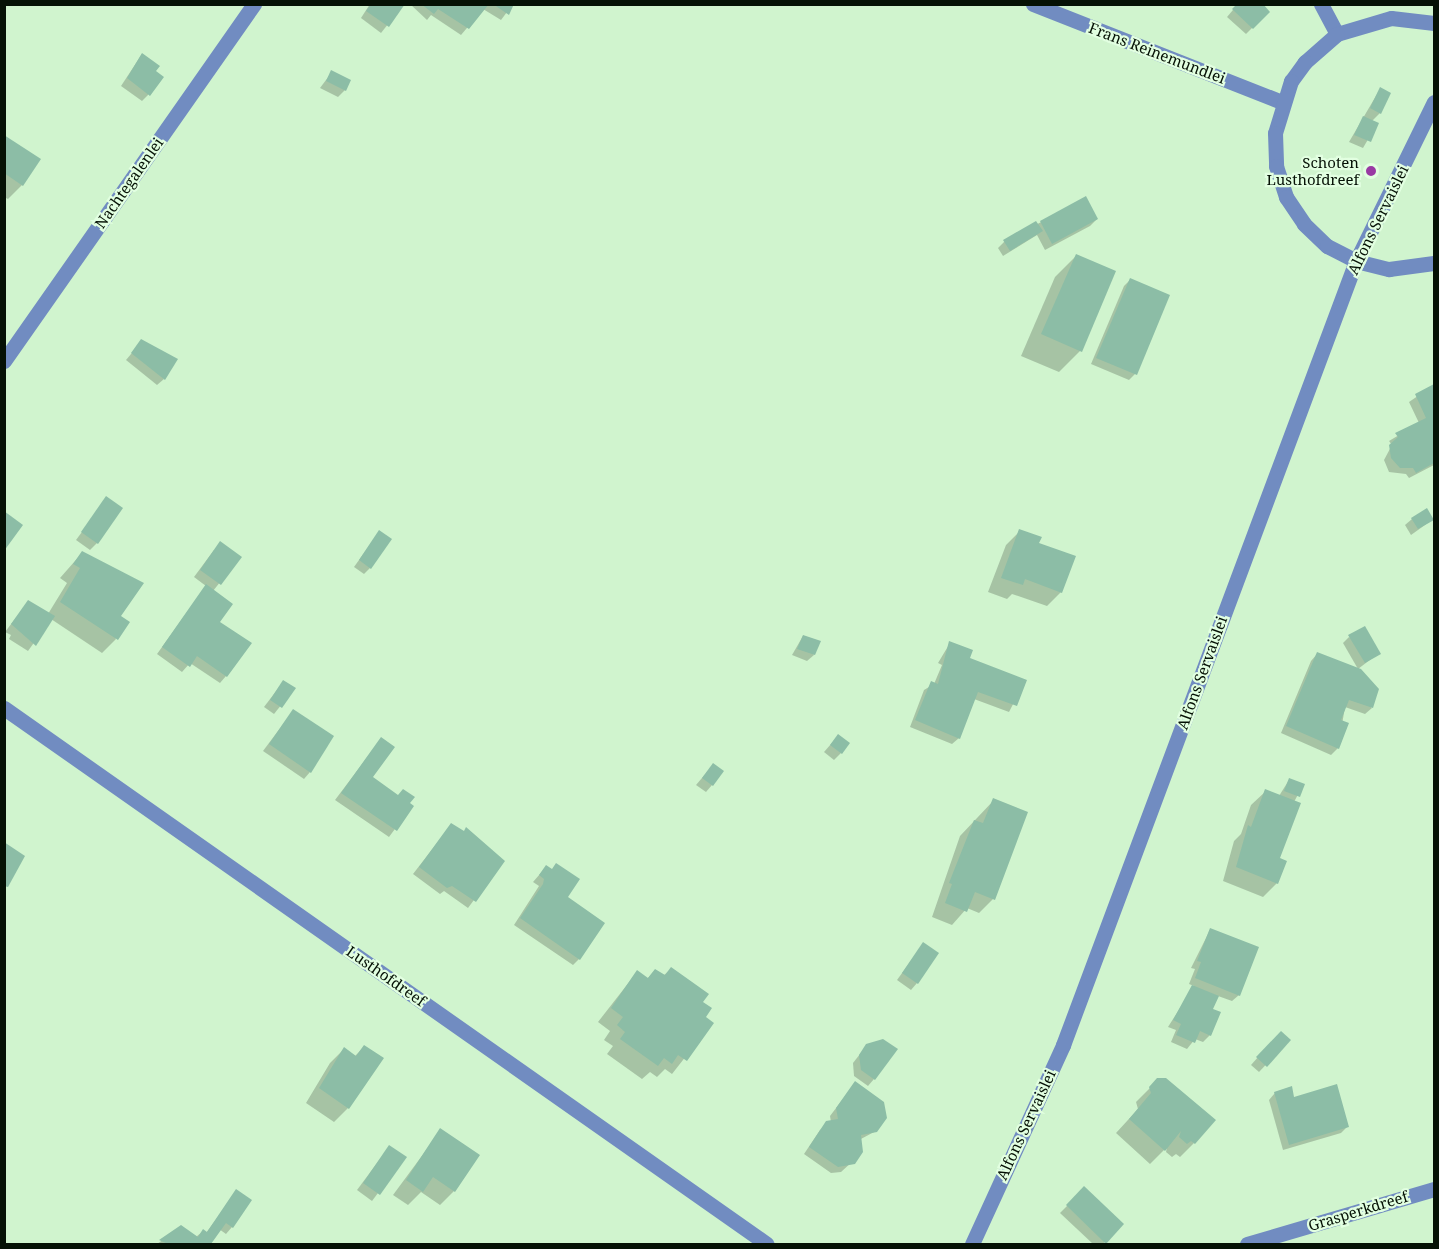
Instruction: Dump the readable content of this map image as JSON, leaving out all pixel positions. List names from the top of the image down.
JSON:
{
  "streets": {
    "street": [
      "Frans Reinemundlei",
      "Nachtegalenlei",
      "Alfons Servaislei",
      "Lusthofdreef",
      "Grasperkdreef"
    ]
  },
  "places": ["Schoten Lusthofdreef"]
}
